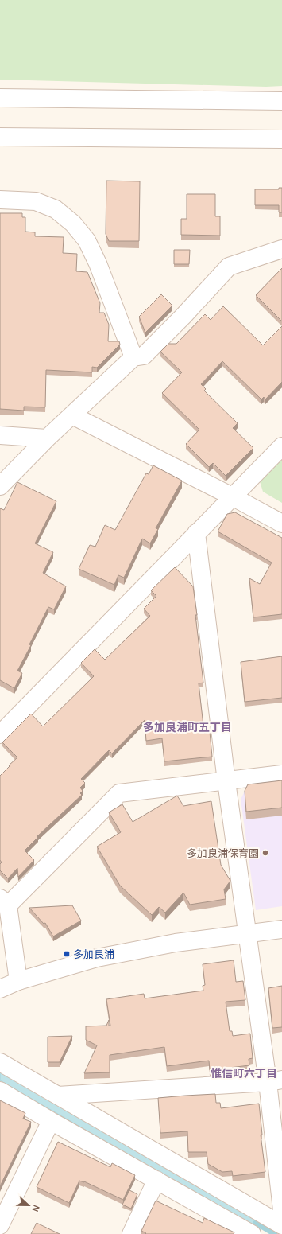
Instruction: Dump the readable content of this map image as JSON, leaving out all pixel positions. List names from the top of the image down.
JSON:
{
  "districts": ["多加良浦町五丁目", "惟信町六丁目"],
  "places": {
    "other": ["多加良浦保育園"],
    "transit": ["多加良浦"]
  },
  "north": "right"
}
